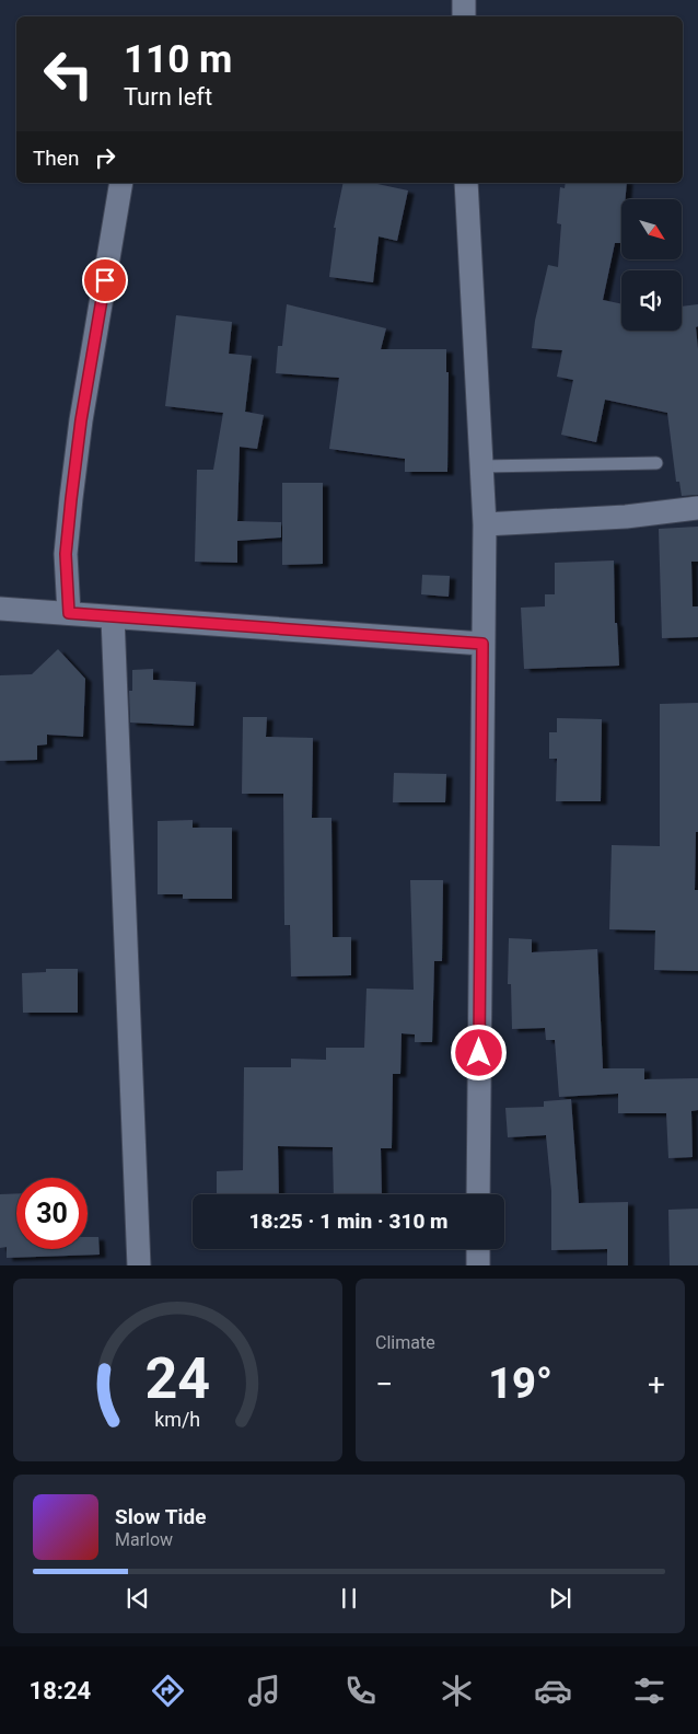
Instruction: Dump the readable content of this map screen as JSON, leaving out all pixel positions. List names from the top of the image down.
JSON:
{
  "north": "bottom right",
  "page": {
    "turn": ["110 m", "Turn left"],
    "then": "Then",
    "limit": "30",
    "trip": "18:25 · 1 min · 310 m",
    "tile": "Climate",
    "heat": ["−", "19°", "+"],
    "song": ["Slow Tide", "Marlow"],
    "tabs": "18:24",
    "gauge": ["24", "km/h"]
  }
}
